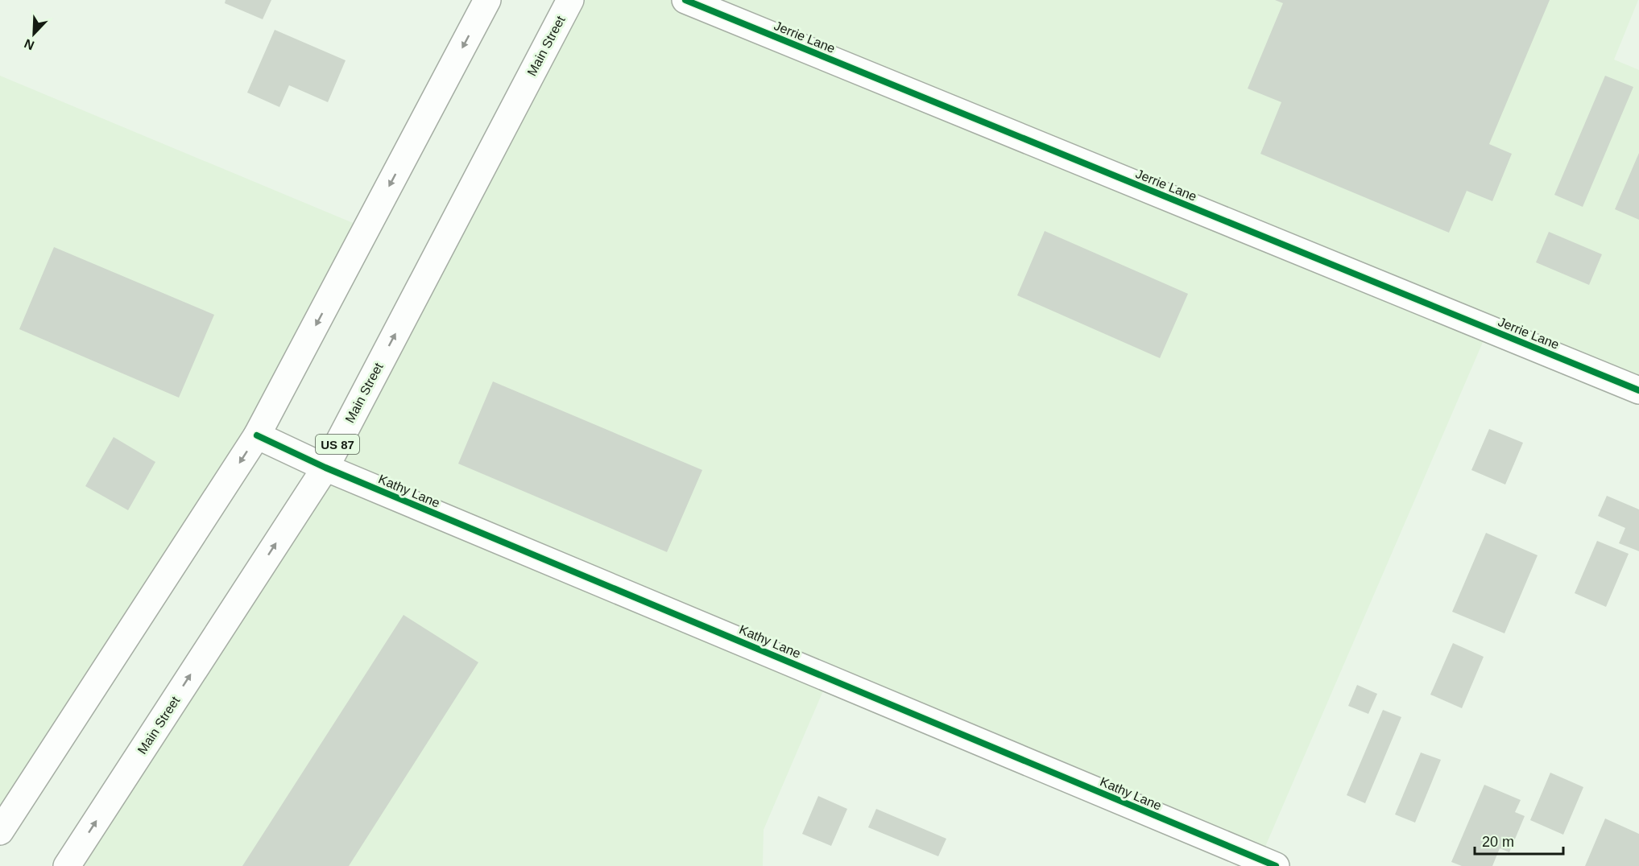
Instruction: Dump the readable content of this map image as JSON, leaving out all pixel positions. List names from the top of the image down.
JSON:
{
  "streets": {
    "street": [
      "Jerrie Lane",
      "Main Street",
      "US 87",
      "Kathy Lane"
    ]
  },
  "crossings": [
    ["Main Street", "Kathy Lane"]
  ],
  "scale_bar": "20 m",
  "north": "bottom left"
}
